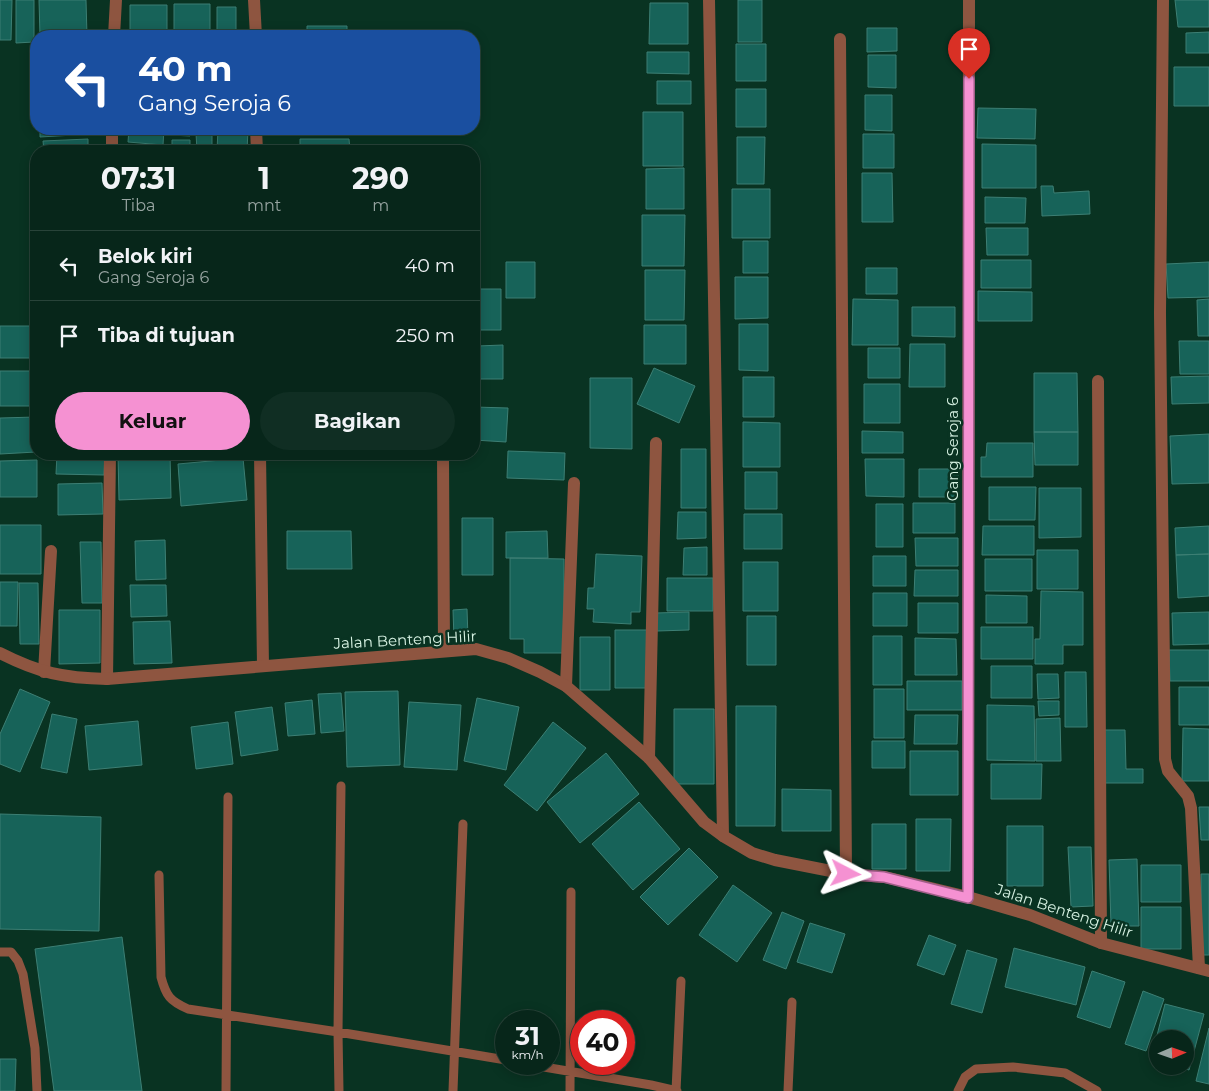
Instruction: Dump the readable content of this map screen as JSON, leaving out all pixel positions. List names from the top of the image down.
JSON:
{
  "streets": {
    "street": ["Gang Seroja 6", "Jalan Benteng Hilir"]
  },
  "crossings": [
    ["Gang Seroja 6", "Jalan Benteng Hilir"]
  ],
  "north": "right",
  "page": {
    "turn": ["40 m", "Gang Seroja 6"],
    "eta": [
      "07:31",
      "Tiba",
      "1",
      "mnt",
      "290",
      "m"
    ],
    "list": [
      {
        "name": "Belok kiri",
        "note": "Gang Seroja 6",
        "value": "40 m"
      },
      {
        "name": "Tiba di tujuan",
        "value": "250 m"
      }
    ],
    "buttons": ["Keluar", "Bagikan"],
    "speed": "31 km/h",
    "limit": "40"
  }
}
